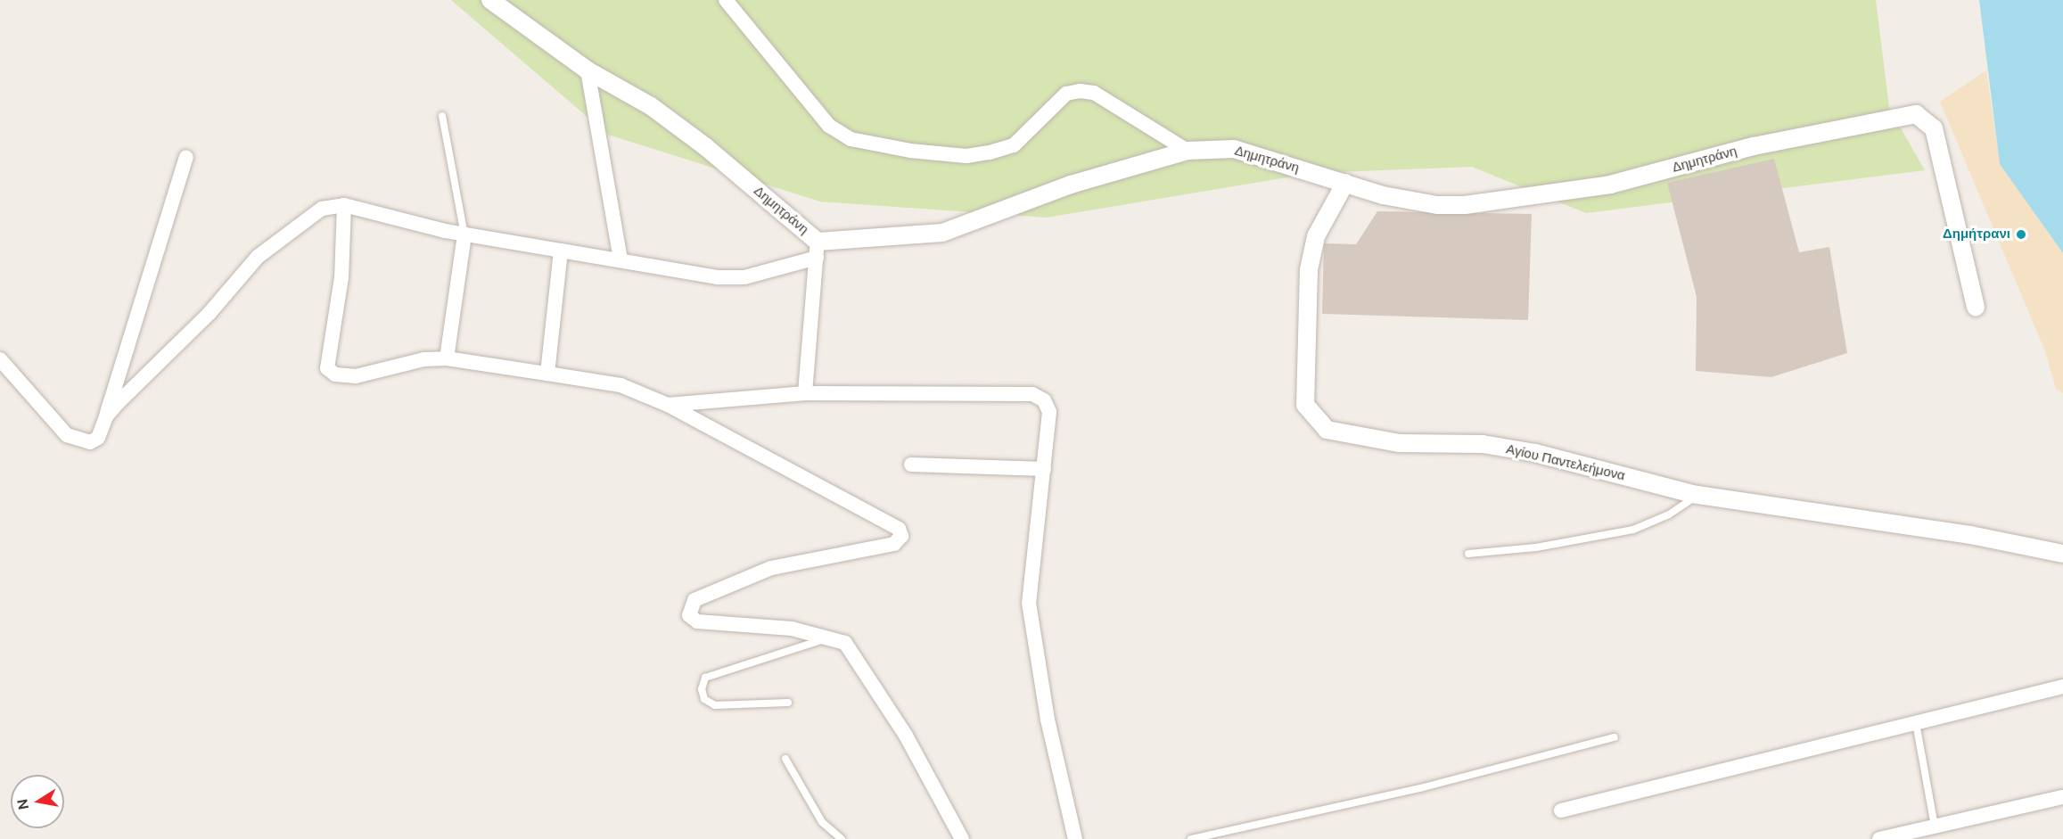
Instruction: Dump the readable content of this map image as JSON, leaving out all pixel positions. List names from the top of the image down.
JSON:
{
  "streets": {
    "street": ["Δημητράνη", "Αγίου Παντελεήμονα"]
  },
  "crossings": [
    ["Δημητράνη", "Αγίου Παντελεήμονα"]
  ],
  "places": ["Δημήτρανι"],
  "north": "left"
}
